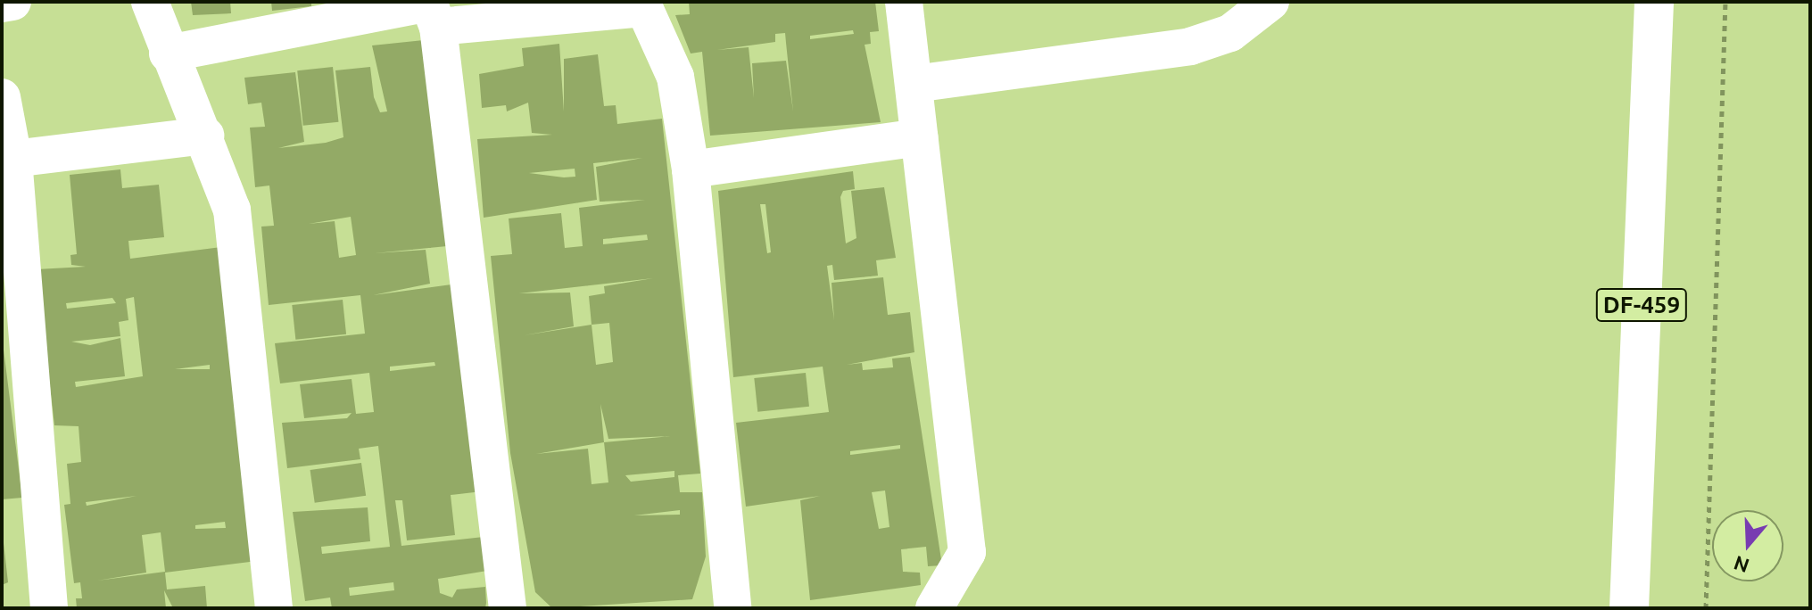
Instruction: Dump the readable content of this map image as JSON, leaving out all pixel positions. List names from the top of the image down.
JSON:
{
  "streets": {
    "main road": ["DF-459"]
  },
  "north": "bottom"
}
